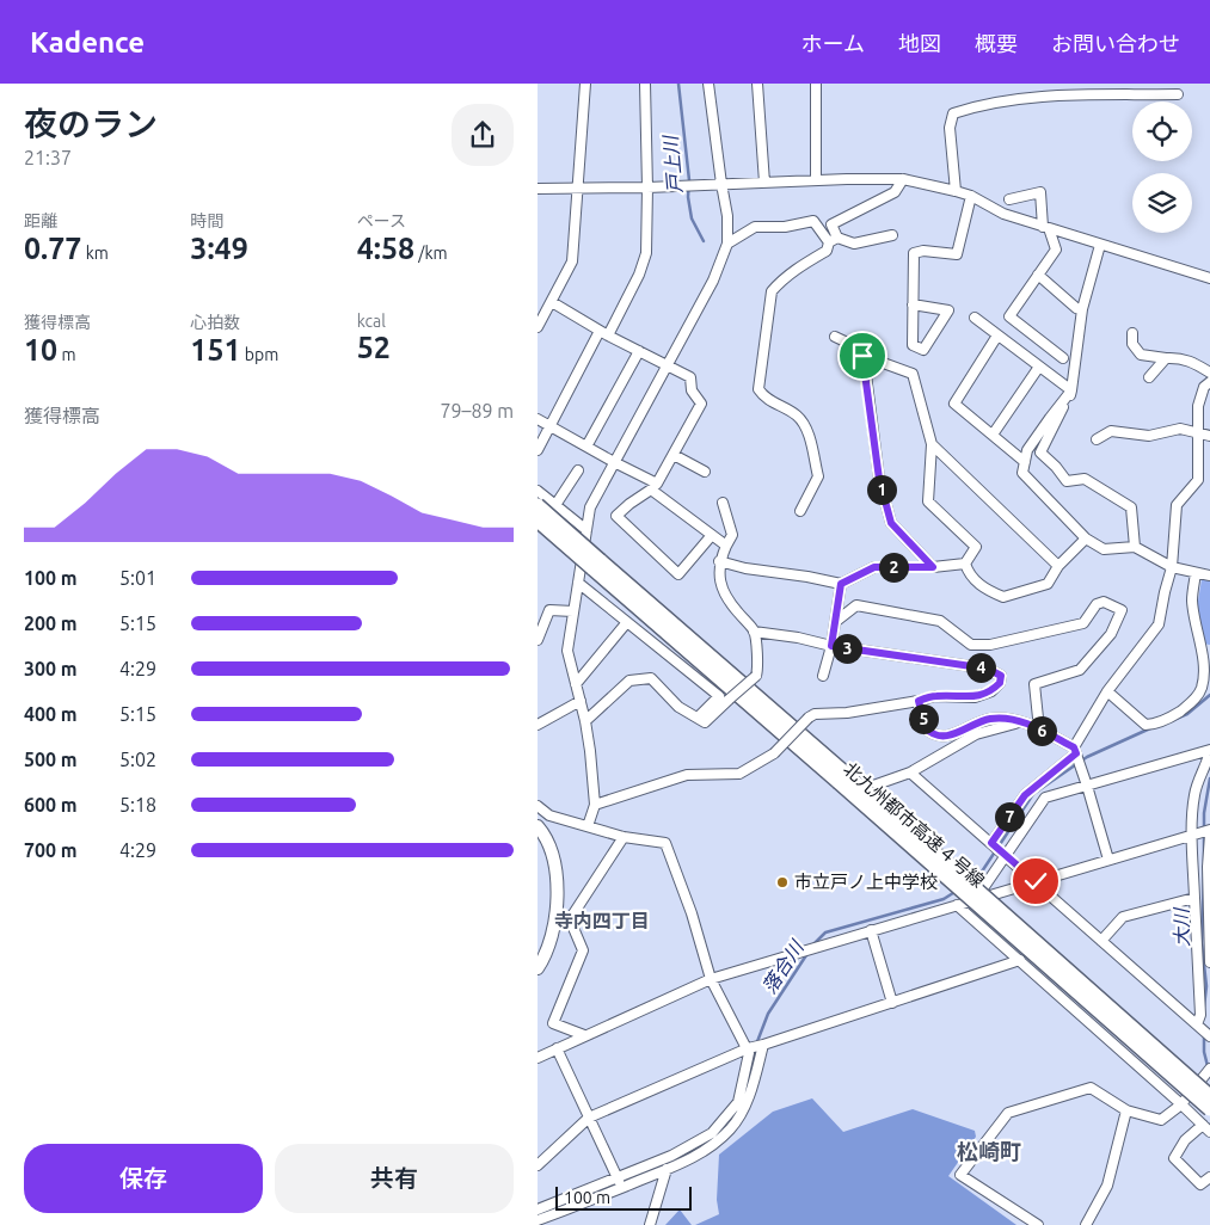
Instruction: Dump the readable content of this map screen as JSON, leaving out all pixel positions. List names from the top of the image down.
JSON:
{
  "streets": {
    "highway": ["北九州都市高速４号線"]
  },
  "districts": ["寺内四丁目", "松崎町"],
  "water": ["戸上川", "大川", "落合川"],
  "places": ["市立戸ノ上中学校"],
  "scale_bar": "100 m",
  "page": {
    "header": "Kadence",
    "nav": [
      "ホーム",
      "地図",
      "概要",
      "お問い合わせ"
    ],
    "heading": ["夜のラン", "21:37"],
    "stats": [
      ["距離", "0.77 km"],
      ["時間", "3:49"],
      ["ペース", "4:58 /km"],
      ["獲得標高", "10 m"],
      ["心拍数", "151 bpm"],
      ["kcal", "52"]
    ],
    "chart": ["獲得標高", "79–89 m"],
    "pins": [
      "1",
      "2",
      "3",
      "4",
      "5",
      "6",
      "7"
    ],
    "list": [
      {
        "name": "100 m",
        "note": "5:01"
      },
      {
        "name": "200 m",
        "note": "5:15"
      },
      {
        "name": "300 m",
        "note": "4:29"
      },
      {
        "name": "400 m",
        "note": "5:15"
      },
      {
        "name": "500 m",
        "note": "5:02"
      },
      {
        "name": "600 m",
        "note": "5:18"
      },
      {
        "name": "700 m",
        "note": "4:29"
      }
    ],
    "buttons": ["保存", "共有"],
    "scale": "100 m"
  }
}
